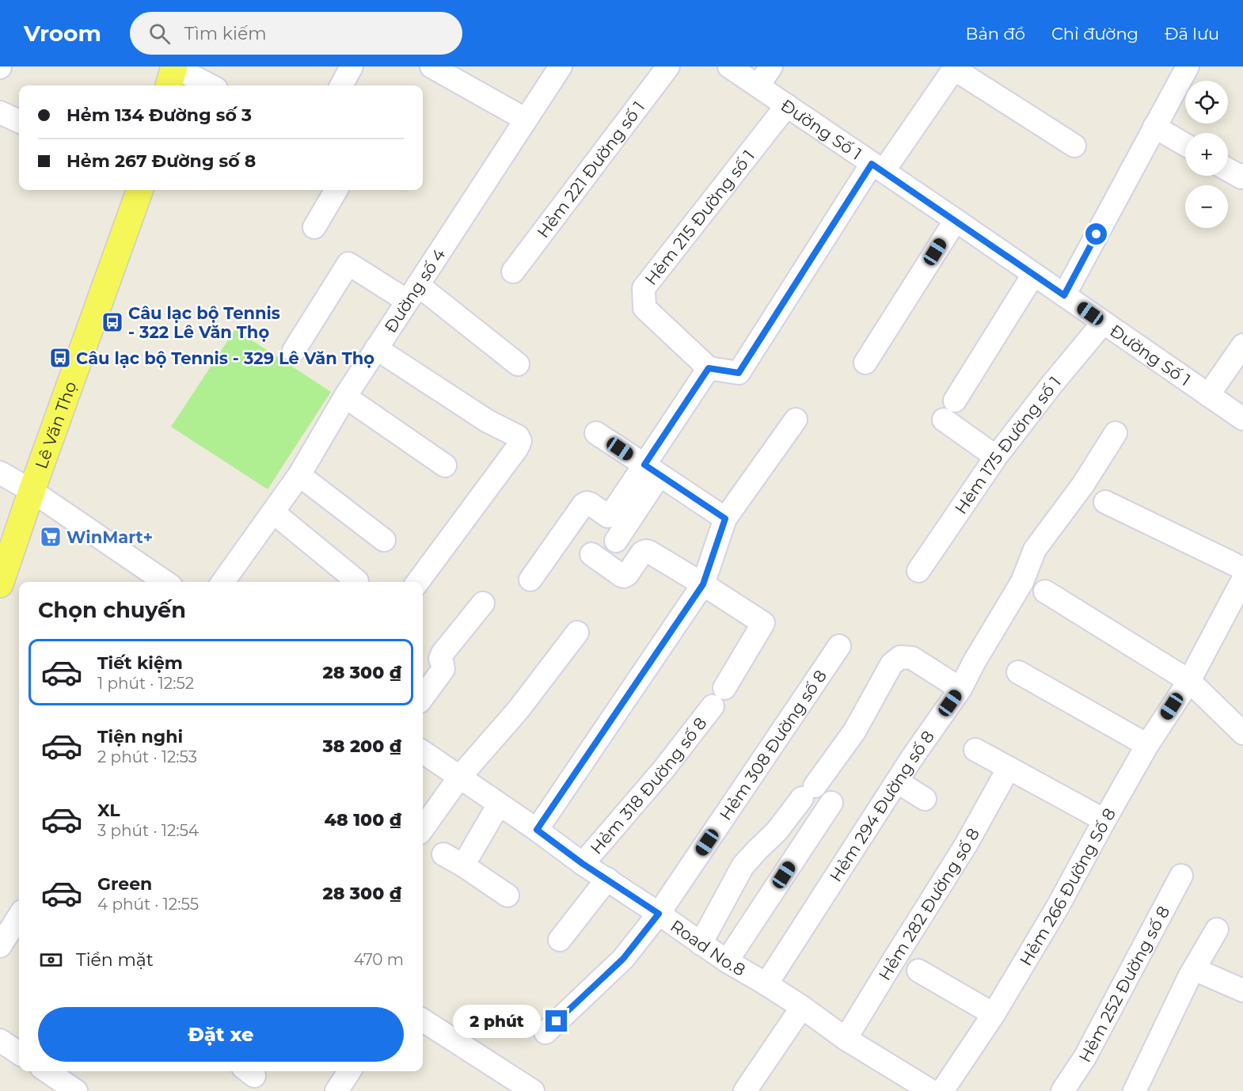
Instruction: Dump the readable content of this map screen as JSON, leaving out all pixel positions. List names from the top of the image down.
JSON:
{
  "streets": {
    "main road": ["Lê Văn Thọ"],
    "street": [
      "Đường Số 1",
      "Hẻm 221 Đường số 1",
      "Hẻm 215 Đường số 1",
      "Đường số 4",
      "Hẻm 175 Đường số 1",
      "Hẻm 308 Đường số 8",
      "Hẻm 318 Đường số 8",
      "Hẻm 294 Đường số 8",
      "Hẻm 266 Đường Số 8",
      "Hẻm 282 Đường số 8",
      "Road No.8",
      "Hẻm 252 Đường số 8"
    ]
  },
  "crossings": [
    ["Đường Số 1", "Hẻm 215 Đường số 1"],
    ["Đường Số 1", "Hẻm 175 Đường số 1"],
    ["Hẻm 308 Đường số 8", "Road No.8"],
    ["Hẻm 318 Đường số 8", "Road No.8"],
    ["Hẻm 294 Đường số 8", "Road No.8"],
    ["Hẻm 282 Đường số 8", "Road No.8"]
  ],
  "places": {
    "bus stop": ["Câu lạc bộ Tennis - 322 Lê Văn Thọ", "Câu lạc bộ Tennis - 329 Lê Văn Thọ"],
    "supermarket": ["WinMart+"]
  },
  "page": {
    "header": "Vroom",
    "search": "Tìm kiếm",
    "nav": ["Bản đồ", "Chỉ đường", "Đã lưu"],
    "map_buttons": ["+", "−"],
    "banner": ["Hẻm 134 Đường số 3", "Hẻm 267 Đường số 8"],
    "heading": "Chọn chuyến",
    "list": [
      {
        "name": "Tiết kiệm",
        "note": "1 phút · 12:52",
        "value": "28 300 ₫"
      },
      {
        "name": "Tiện nghi",
        "note": "2 phút · 12:53",
        "value": "38 200 ₫"
      },
      {
        "name": "XL",
        "note": "3 phút · 12:54",
        "value": "48 100 ₫"
      },
      {
        "name": "Green",
        "note": "4 phút · 12:55",
        "value": "28 300 ₫"
      }
    ],
    "pay": ["Tiền mặt", "470 m"],
    "buttons": "Đặt xe",
    "bubble": "2 phút"
  }
}
